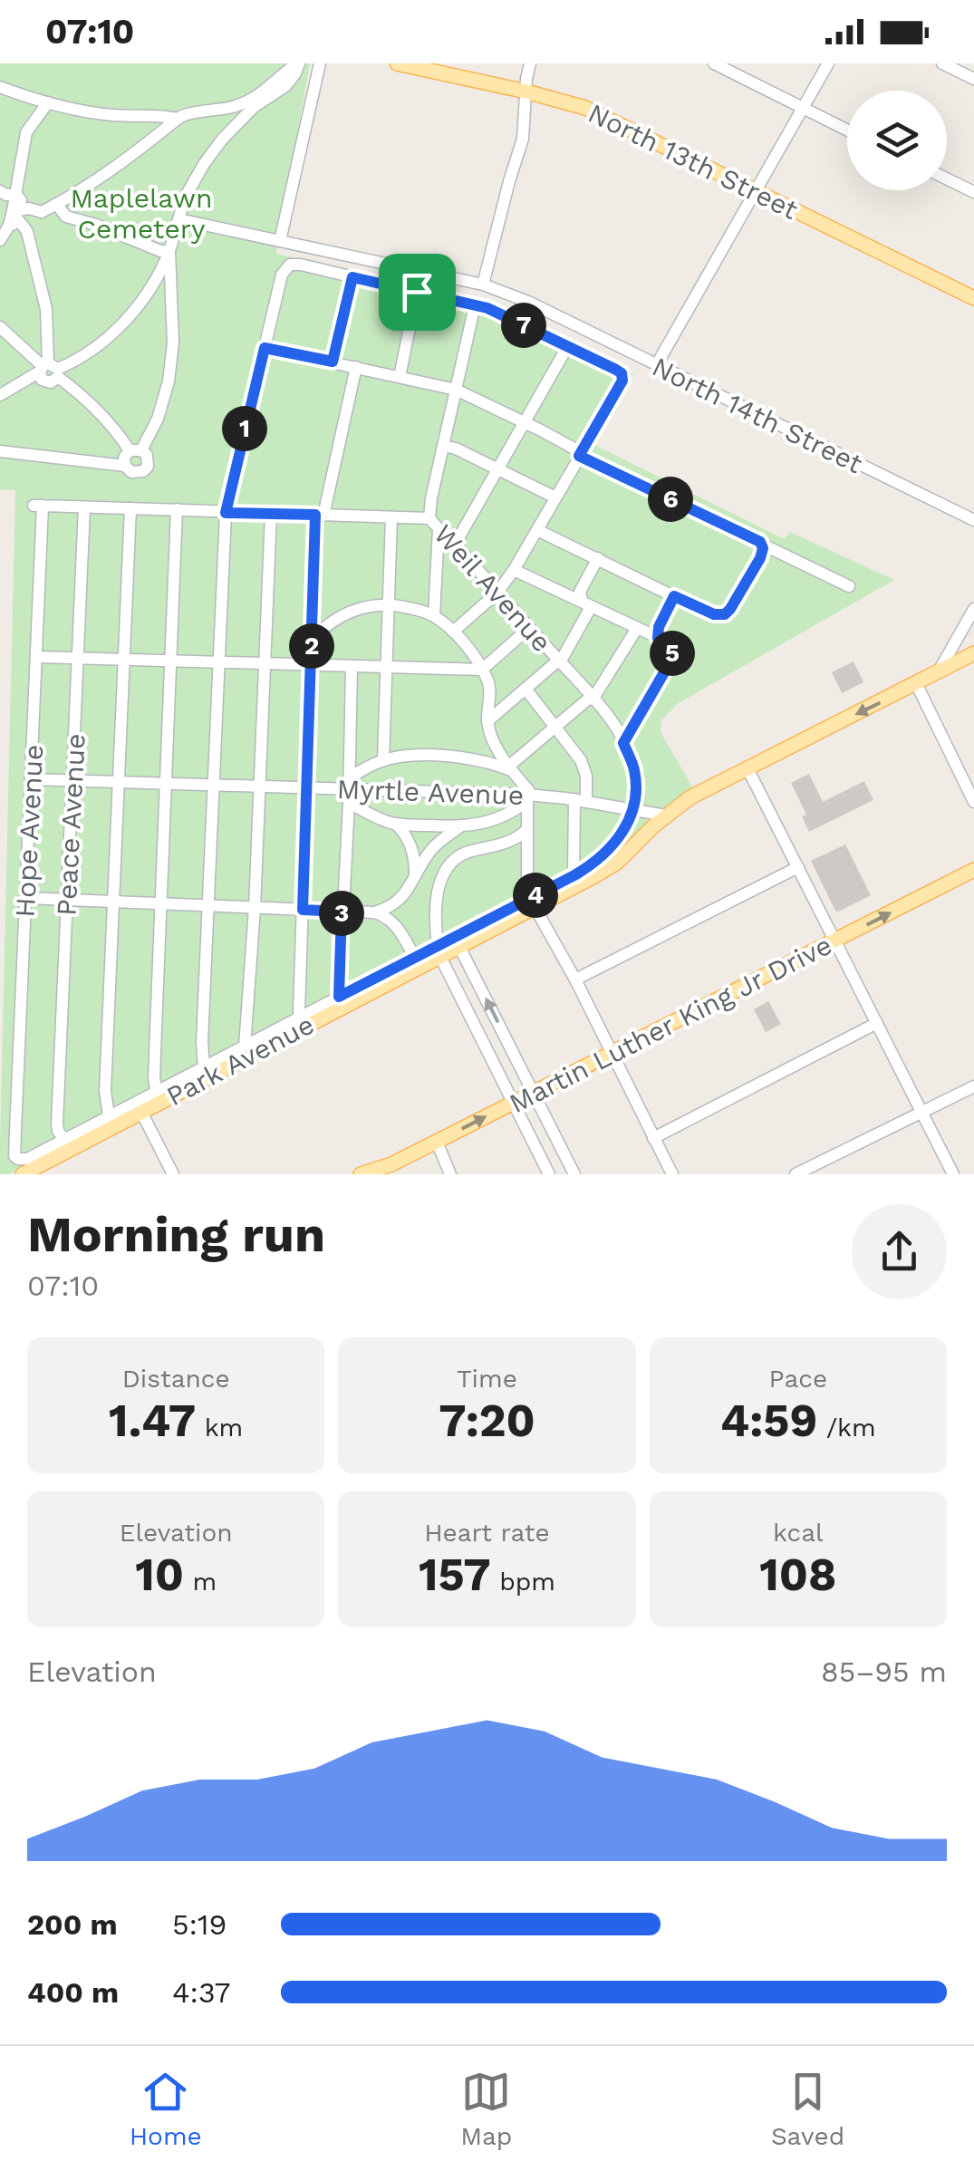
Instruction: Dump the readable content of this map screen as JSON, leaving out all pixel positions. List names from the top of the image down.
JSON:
{
  "streets": {
    "main road": ["North 13th Street", "Martin Luther King Jr Drive", "Park Avenue"],
    "street": [
      "North 14th Street",
      "Weil Avenue",
      "Myrtle Avenue",
      "Peace Avenue",
      "Hope Avenue"
    ]
  },
  "crossings": [
    ["Weil Avenue", "Myrtle Avenue"],
    ["Weil Avenue", "Peace Avenue"],
    ["Weil Avenue", "Hope Avenue"],
    ["Myrtle Avenue", "Peace Avenue"],
    ["Myrtle Avenue", "Hope Avenue"],
    ["Myrtle Avenue", "Park Avenue"],
    ["Peace Avenue", "Hope Avenue"]
  ],
  "one_way": ["Martin Luther King Jr Drive"],
  "parks": ["Maplelawn Cemetery"],
  "page": {
    "status": "07:10",
    "pins": [
      "7",
      "1",
      "6",
      "2",
      "5",
      "4",
      "3"
    ],
    "heading": ["Morning run", "07:10"],
    "stats": [
      ["Distance", "1.47 km"],
      ["Time", "7:20"],
      ["Pace", "4:59 /km"],
      ["Elevation", "10 m"],
      ["Heart rate", "157 bpm"],
      ["kcal", "108"]
    ],
    "chart": ["Elevation", "85–95 m"],
    "list": [
      {
        "name": "200 m",
        "note": "5:19"
      },
      {
        "name": "400 m",
        "note": "4:37"
      }
    ],
    "tabs": ["Home", "Map", "Saved"]
  }
}
